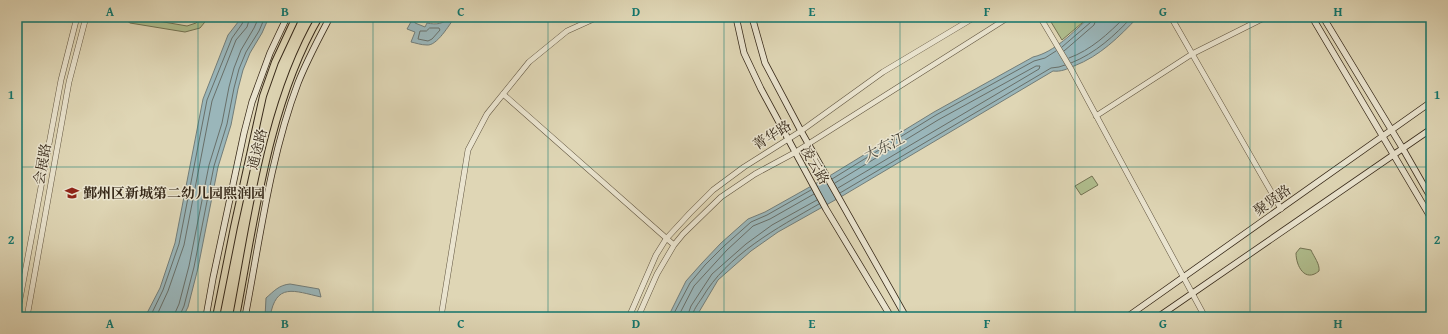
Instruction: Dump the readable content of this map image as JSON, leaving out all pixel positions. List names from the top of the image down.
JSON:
{
  "streets": {
    "main road": ["通途路", "凌云路", "聚贤路"],
    "street": ["菁华路", "会展路"]
  },
  "crossings": [
    ["菁华路", "凌云路"]
  ],
  "water": ["大东江"],
  "places": {
    "school or university": ["鄞州区新城第二幼儿园熙润园"]
  },
  "grid": {
    "columns": [
      "A",
      "B",
      "C",
      "D",
      "E",
      "F",
      "G",
      "H"
    ],
    "rows": ["1", "2"]
  }
}
